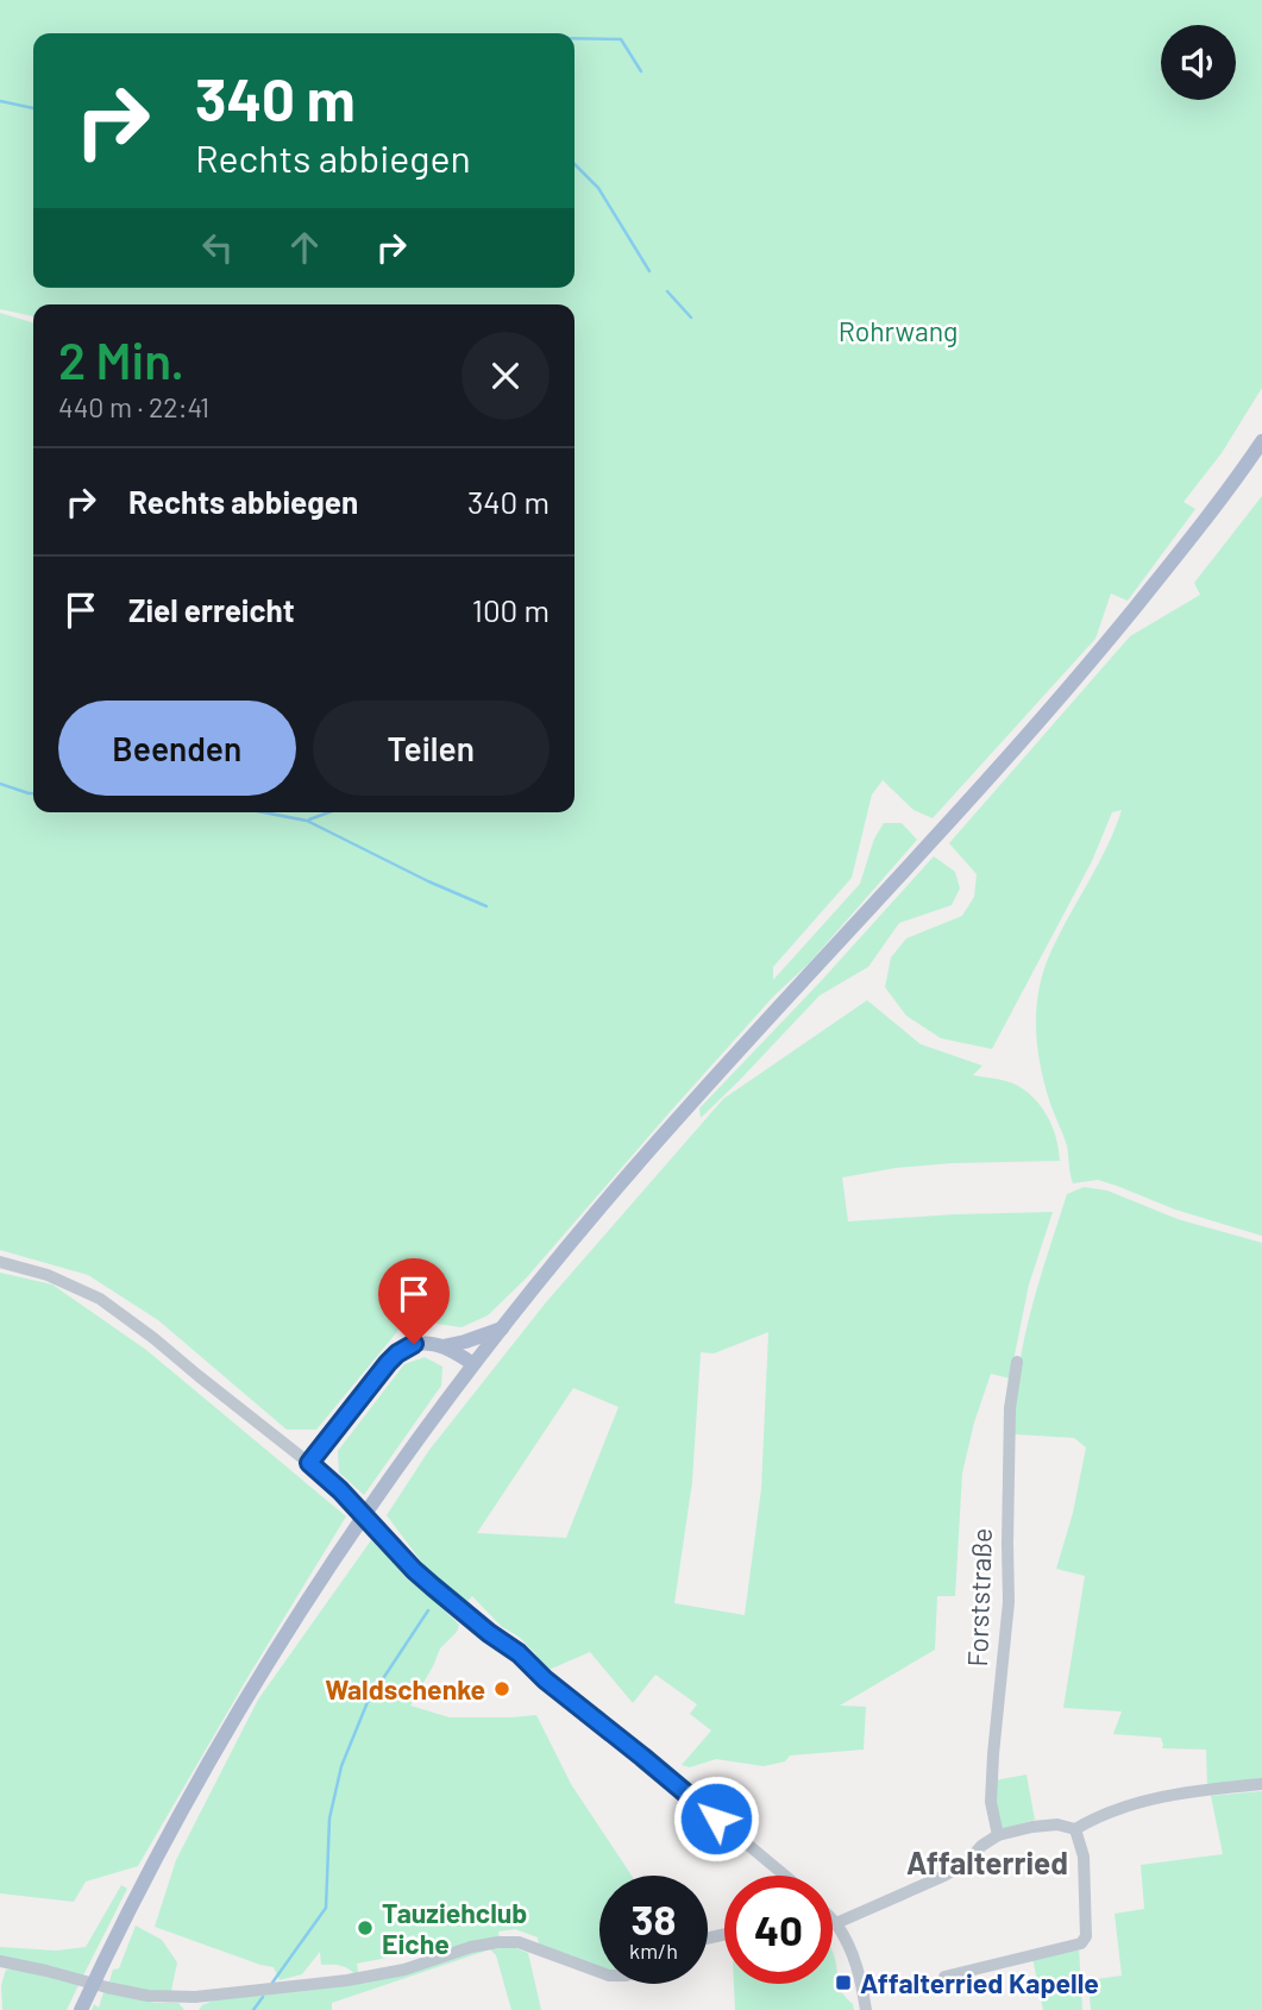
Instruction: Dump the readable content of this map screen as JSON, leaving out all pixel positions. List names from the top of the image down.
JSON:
{
  "streets": {
    "street": ["Forststraße"]
  },
  "districts": ["Affalterried"],
  "parks": ["Rohrwang"],
  "places": {
    "other": ["Waldschenke", "Tauziehclub Eiche"],
    "transit": ["Affalterried Kapelle"]
  },
  "page": {
    "turn": ["340 m", "Rechts abbiegen"],
    "heading": ["2 Min.", "440 m · 22:41"],
    "list": [
      {
        "name": "Rechts abbiegen",
        "value": "340 m"
      },
      {
        "name": "Ziel erreicht",
        "value": "100 m"
      }
    ],
    "buttons": ["Beenden", "Teilen"],
    "speed": "38 km/h",
    "limit": "40"
  }
}
